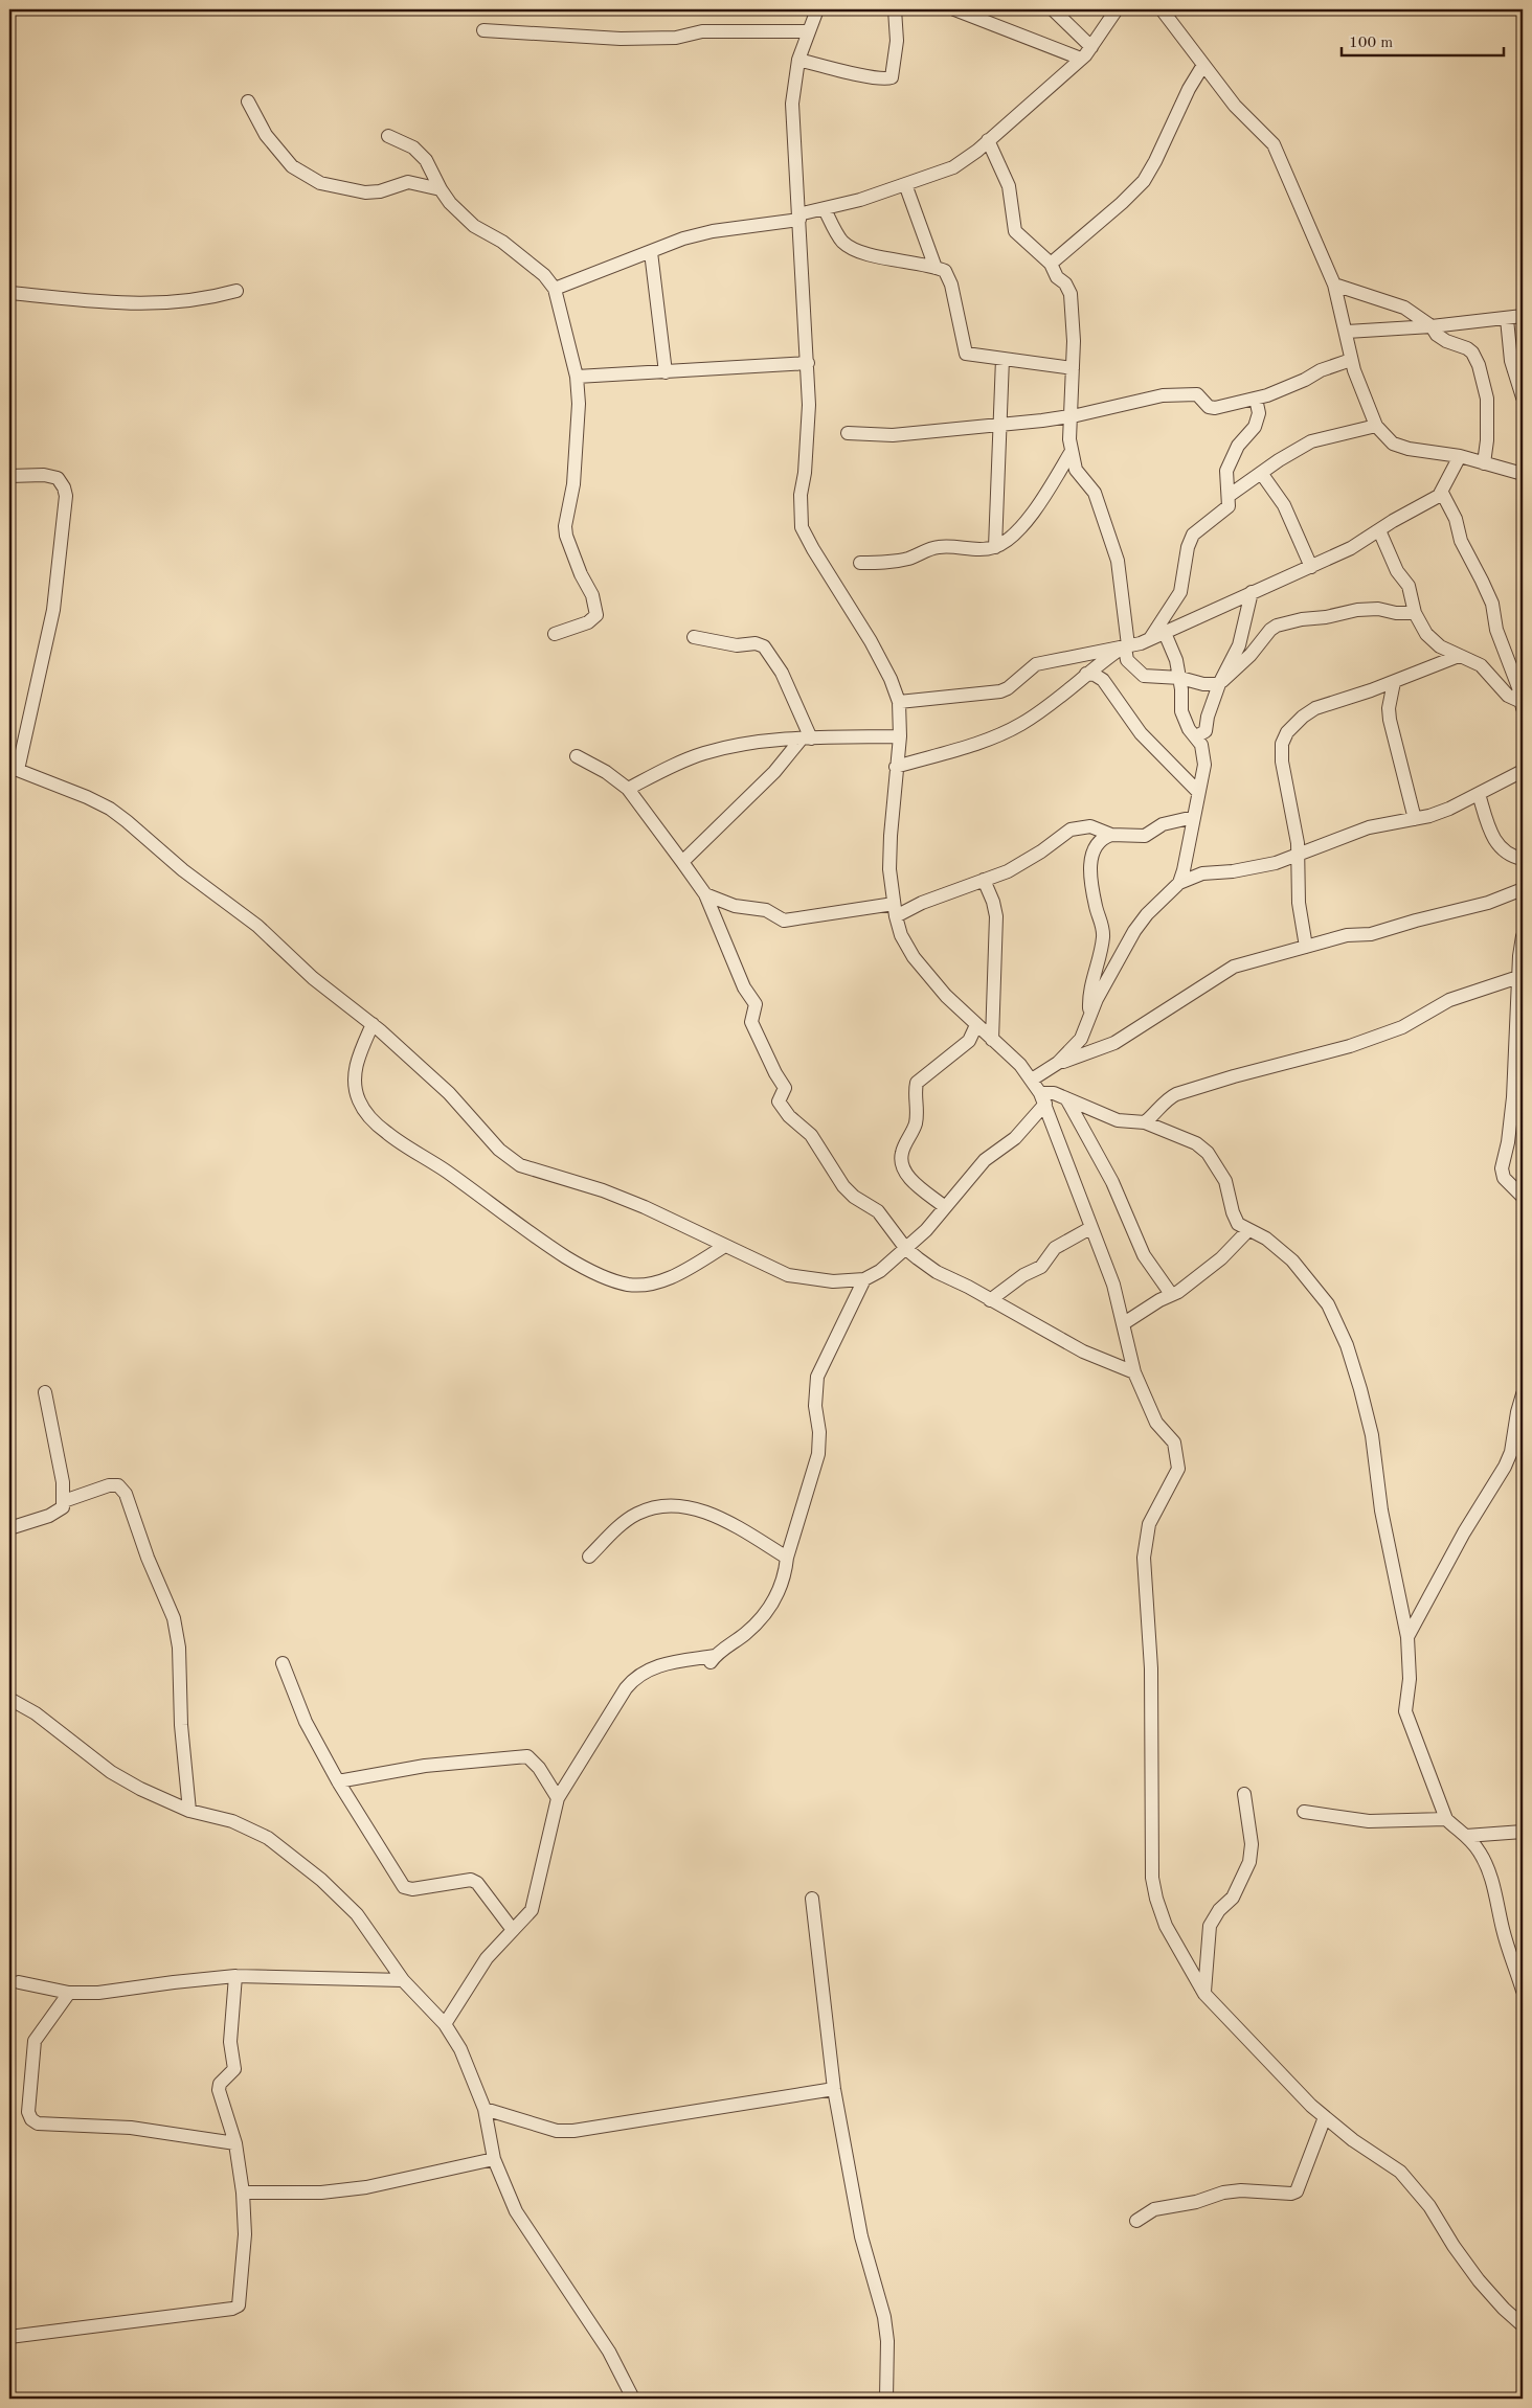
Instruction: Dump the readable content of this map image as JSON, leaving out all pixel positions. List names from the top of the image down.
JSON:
{
  "scale_bar": "100 m"
}
